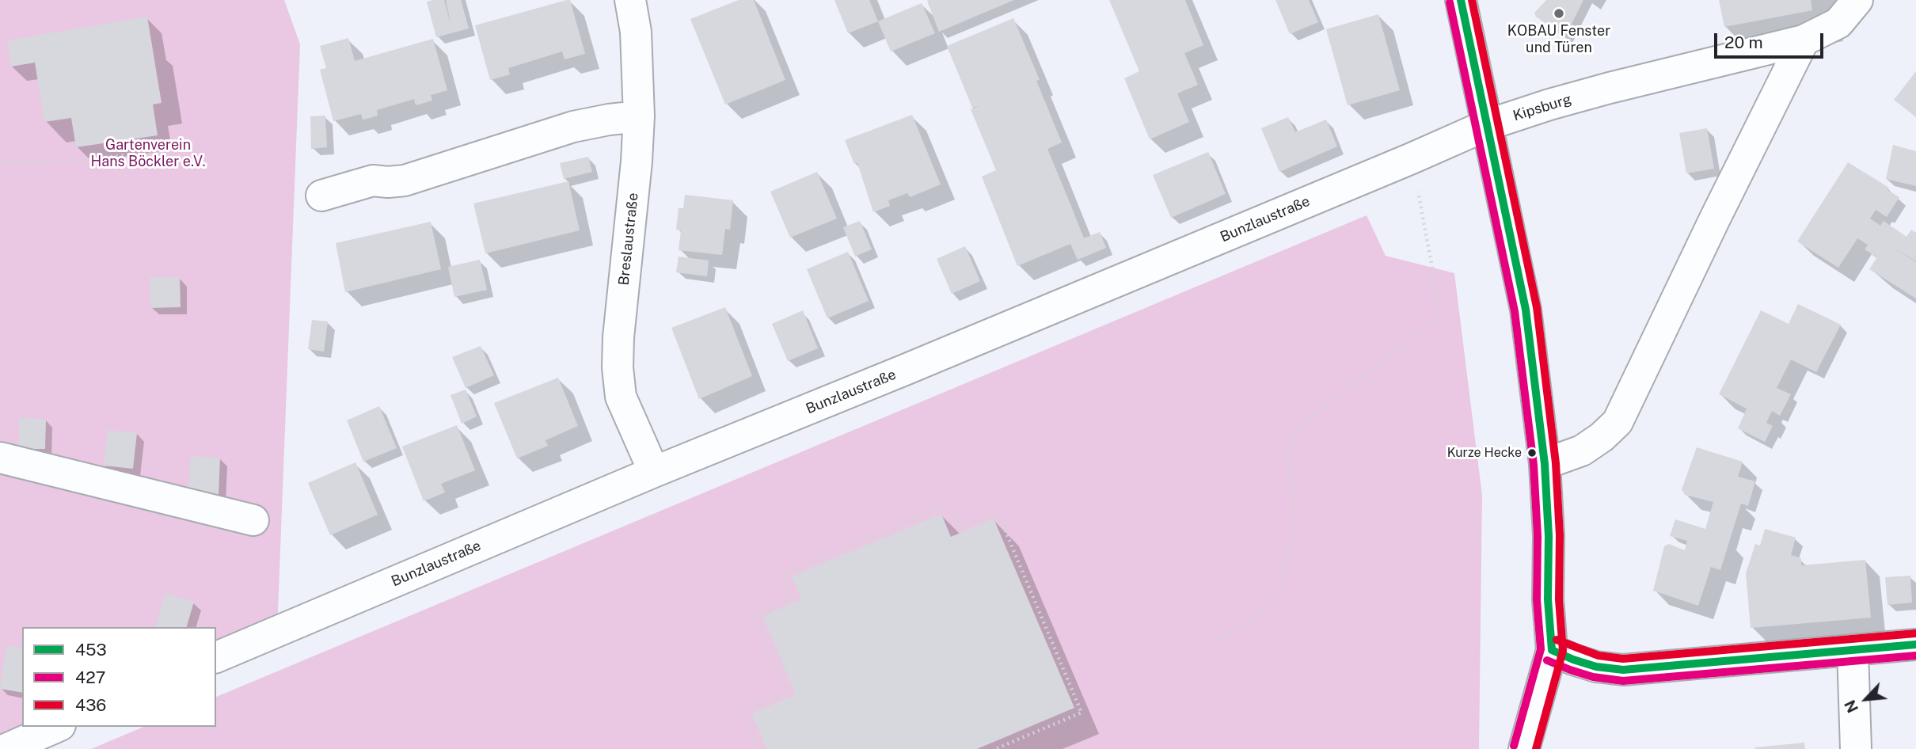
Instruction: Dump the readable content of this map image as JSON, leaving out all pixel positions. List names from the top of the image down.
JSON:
{
  "streets": {
    "street": ["Kipsburg", "Bunzlaustraße", "Breslaustraße"]
  },
  "crossings": [
    ["Kipsburg", "Bunzlaustraße"],
    ["Bunzlaustraße", "Breslaustraße"]
  ],
  "parks": ["Gartenverein Hans Böckler e.V."],
  "places": ["KOBAU Fenster und Türen", "Kurze Hecke"],
  "lines": ["transit line 453", "transit line 436", "transit line 427"],
  "legend": ["453", "427", "436"],
  "scale_bar": "20 m",
  "north": "bottom left"
}
